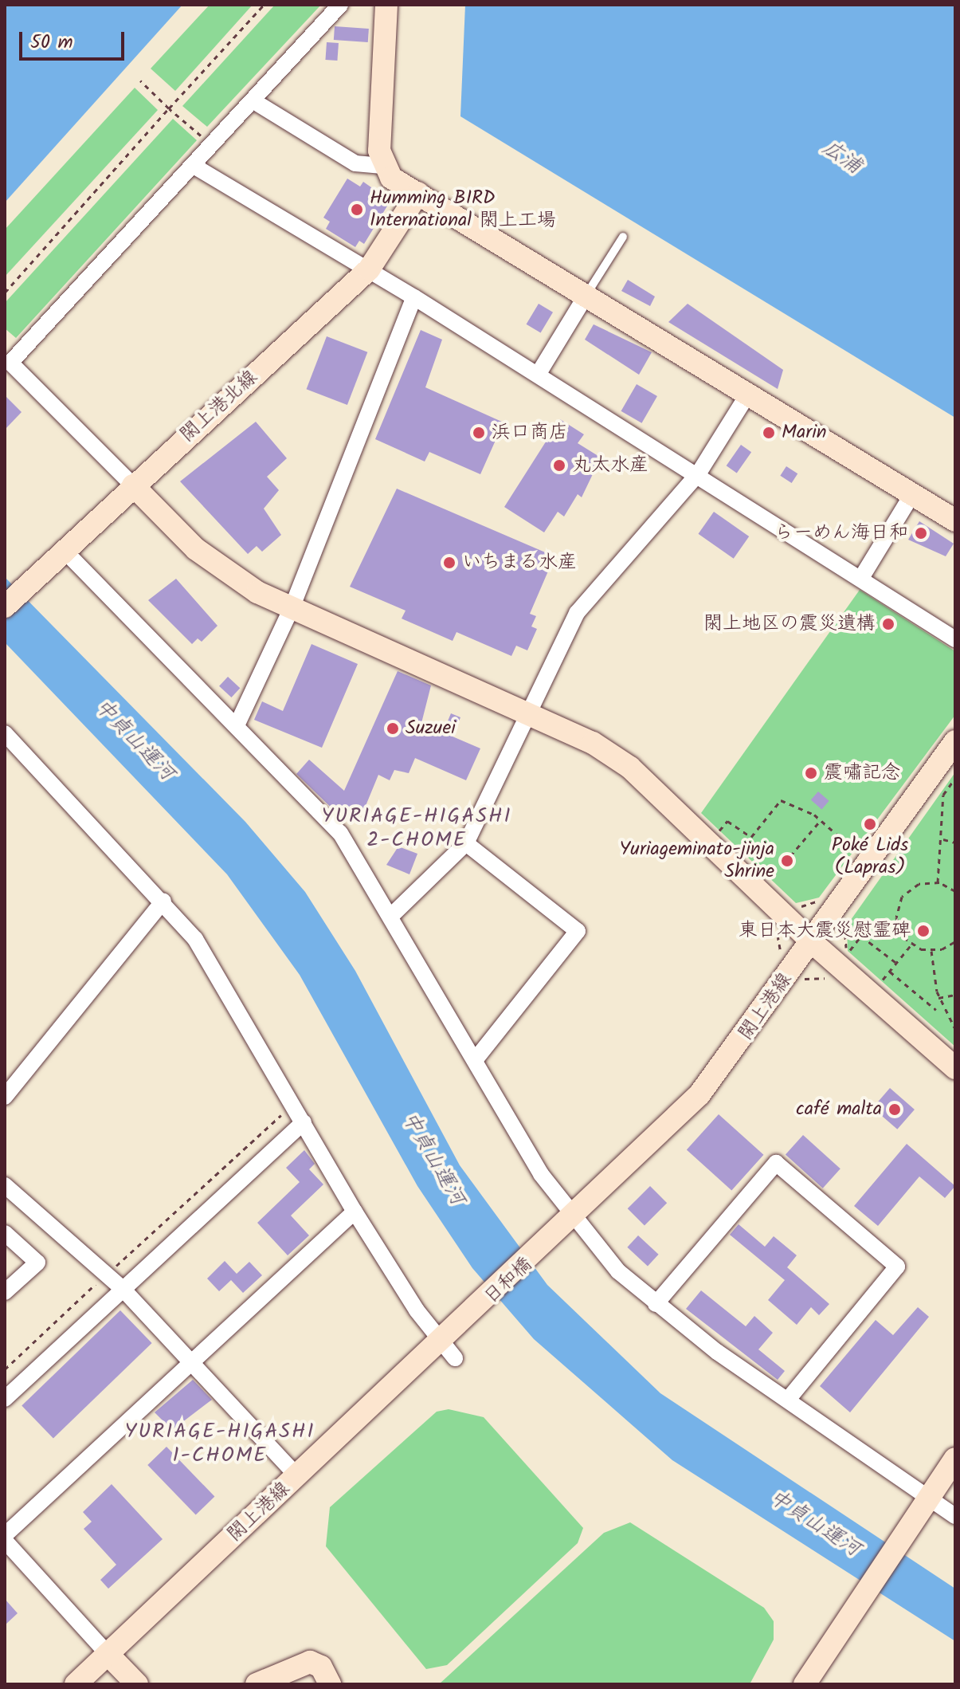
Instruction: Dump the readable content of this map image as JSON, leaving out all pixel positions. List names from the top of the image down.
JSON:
{
  "streets": {
    "street": ["閖上港北線", "閖上港線", "日和橋"]
  },
  "crossings": [
    ["閖上港線", "日和橋"]
  ],
  "districts": ["YURIAGE-HIGASHI 2-CHOME", "YURIAGE-HIGASHI 1-CHOME"],
  "water": ["広浦", "中貞山運河"],
  "places": [
    "Humming BIRD International 閖上工場",
    "浜口商店",
    "Marin",
    "丸太水産",
    "らーめん海日和",
    "いちまる水産",
    "閖上地区の震災遺構",
    "Suzuei",
    "震嘯記念",
    "Poké Lids (Lapras)",
    "Yuriageminato-jinja Shrine",
    "東日本大震災慰霊碑",
    "café malta"
  ],
  "scale_bar": "50 m"
}
